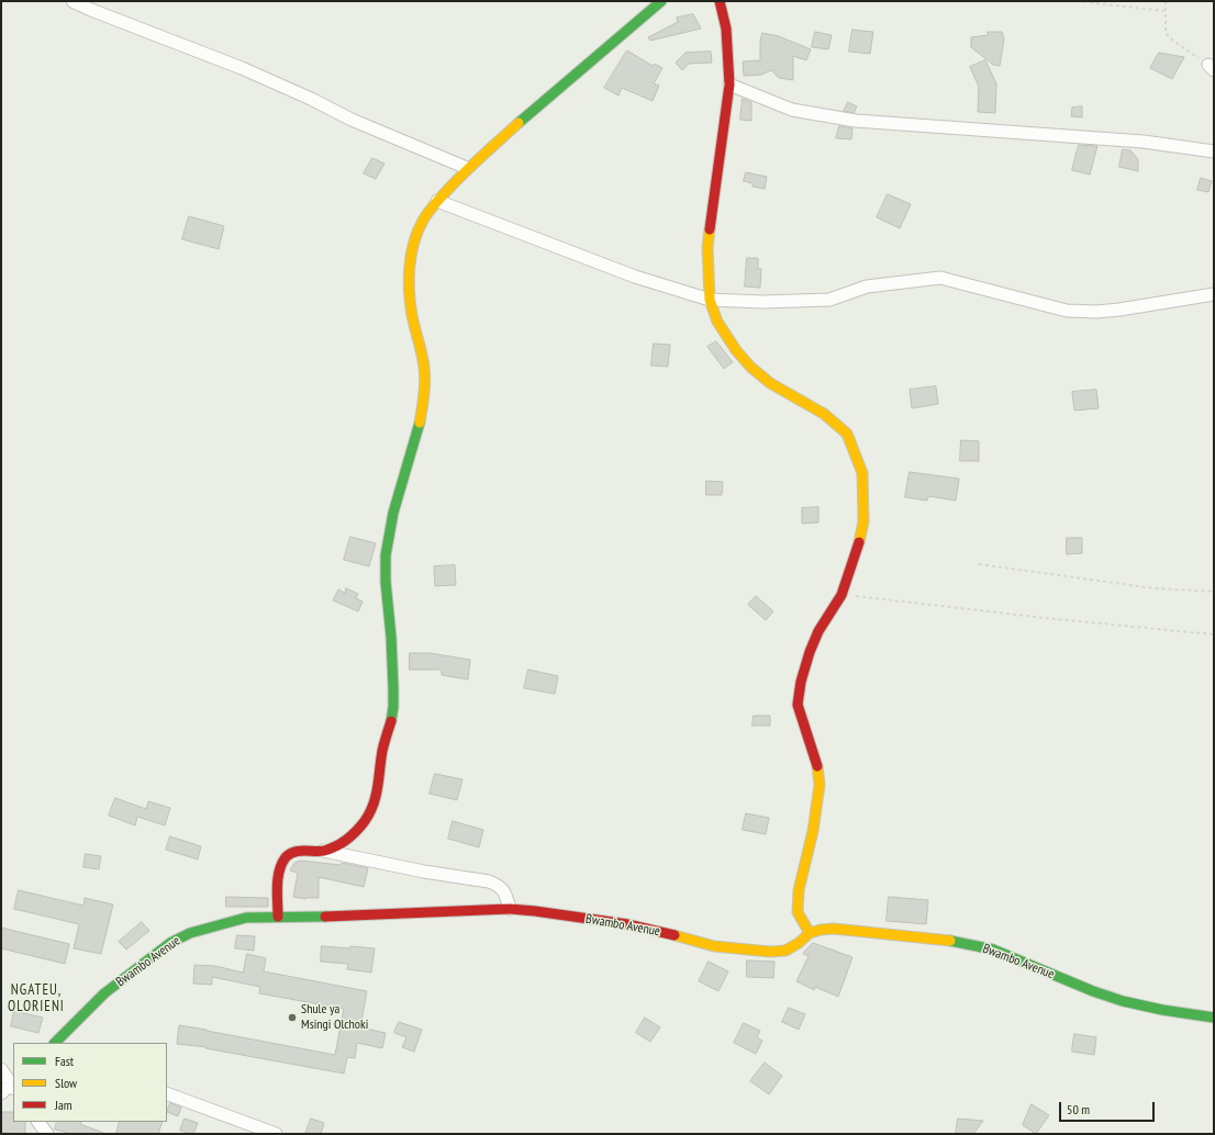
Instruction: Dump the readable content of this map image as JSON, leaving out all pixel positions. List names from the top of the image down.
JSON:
{
  "streets": {
    "street": ["Bwambo Avenue"]
  },
  "districts": ["NGATEU, OLORIENI"],
  "places": ["Shule ya Msingi Olchoki"],
  "legend": ["Fast", "Slow", "Jam"],
  "scale_bar": "50 m"
}
